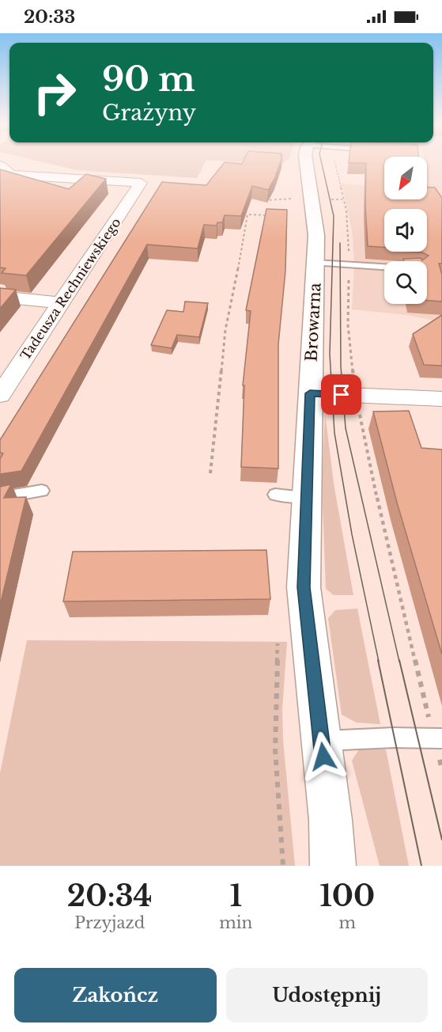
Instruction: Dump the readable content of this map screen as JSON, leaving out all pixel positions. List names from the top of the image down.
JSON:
{
  "streets": {
    "main road": ["Browarna"],
    "street": ["Tadeusza Rechniewskiego"]
  },
  "north": "bottom left",
  "page": {
    "status": "20:33",
    "turn": ["90 m", "Grażyny"],
    "eta": [
      "20:34",
      "Przyjazd",
      "1",
      "min",
      "100",
      "m"
    ],
    "buttons": ["Zakończ", "Udostępnij"]
  }
}
